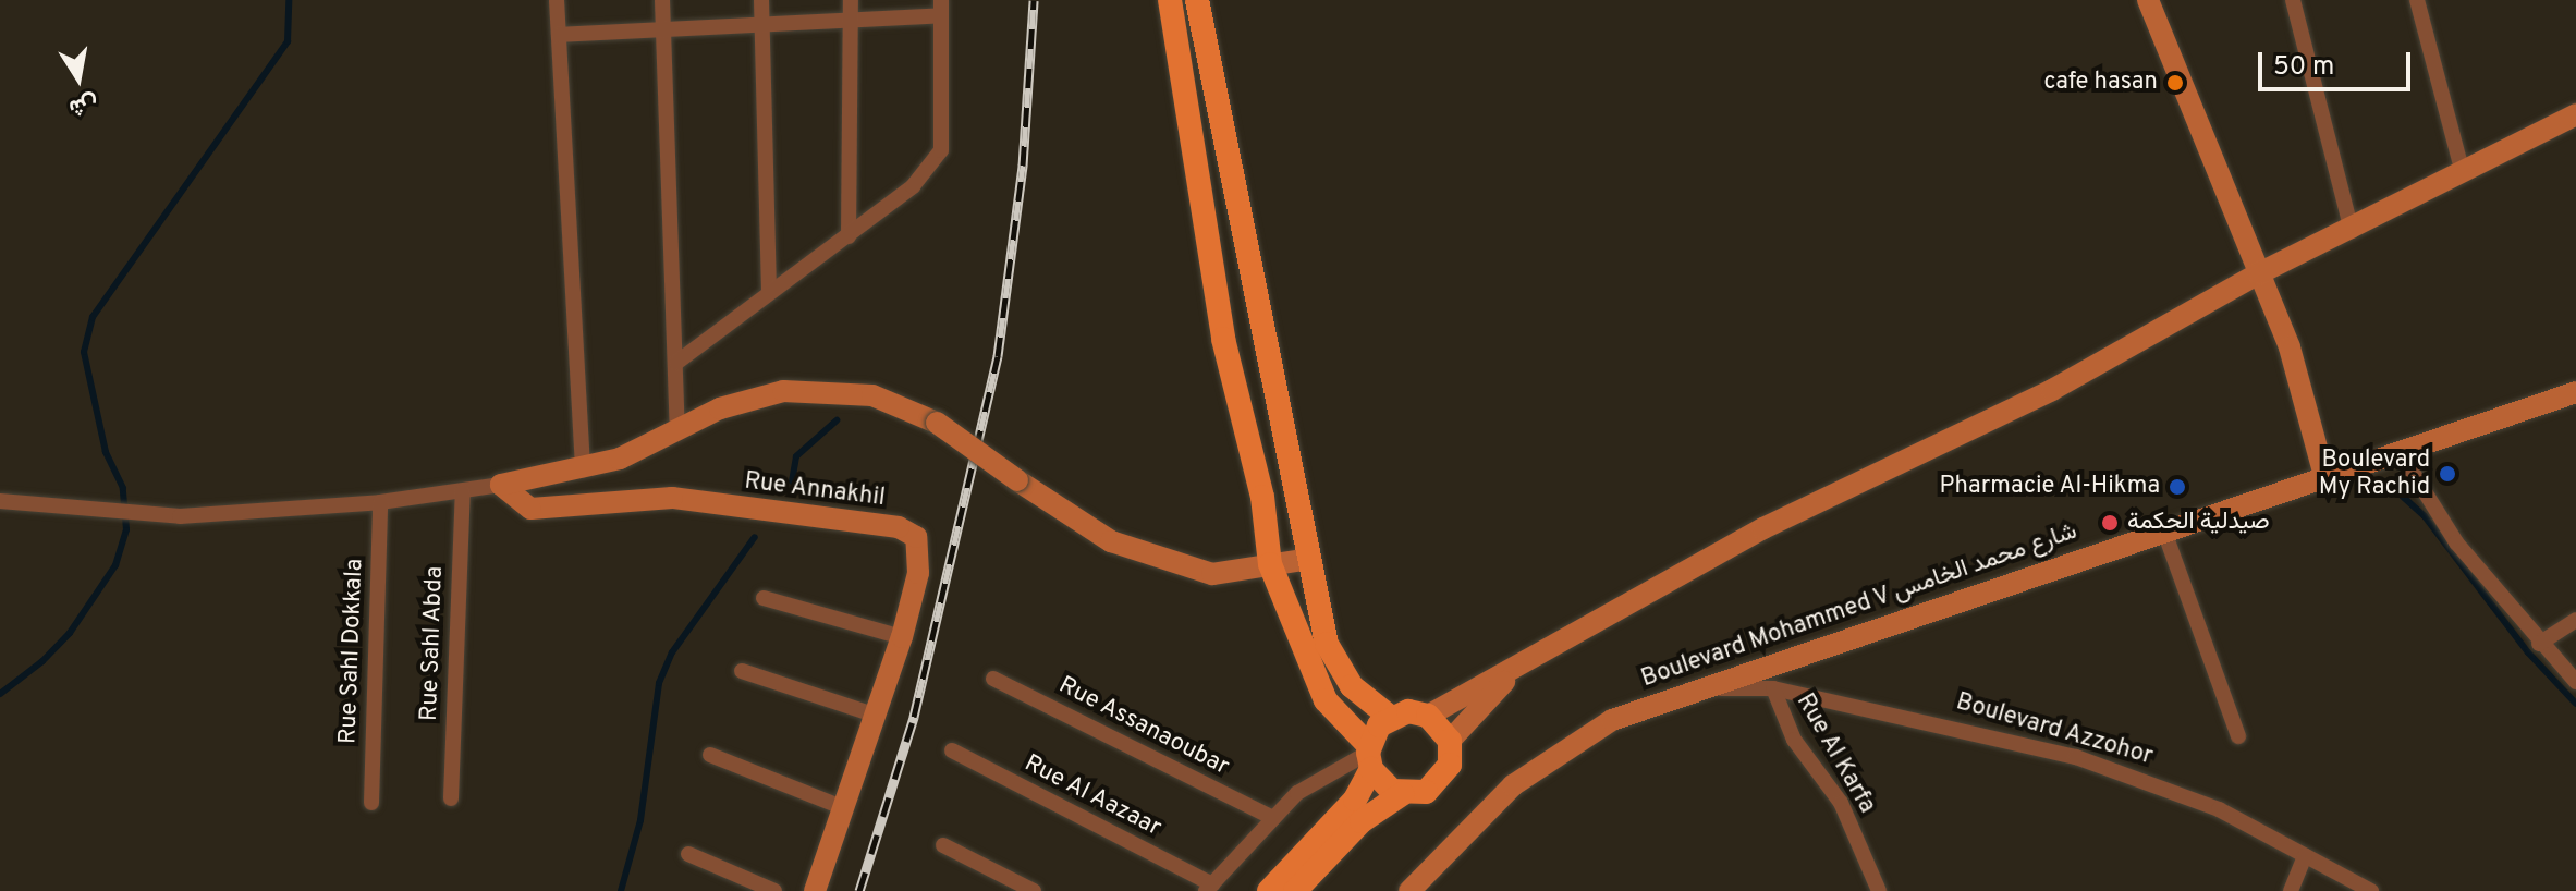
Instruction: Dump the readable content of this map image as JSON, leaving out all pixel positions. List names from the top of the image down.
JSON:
{
  "streets": {
    "street": [
      "Rue Annakhil",
      "Boulevard Mohammed V شارع محمد الخامس",
      "Rue Sahl Abda",
      "Rue Sahl Dokkala",
      "Rue Assanaoubar",
      "Boulevard Azzohor",
      "Rue Al Karfa",
      "Rue Al Aazaar"
    ]
  },
  "crossings": [
    ["Boulevard Mohammed V شارع محمد الخامس", "Boulevard Azzohor"],
    ["Boulevard Azzohor", "Rue Al Karfa"]
  ],
  "places": [
    "cafe hasan",
    "Boulevard My Rachid",
    "Pharmacie Al-Hikma",
    "صيدلية الحكمة"
  ],
  "scale_bar": "50 m",
  "north": "bottom"
}
